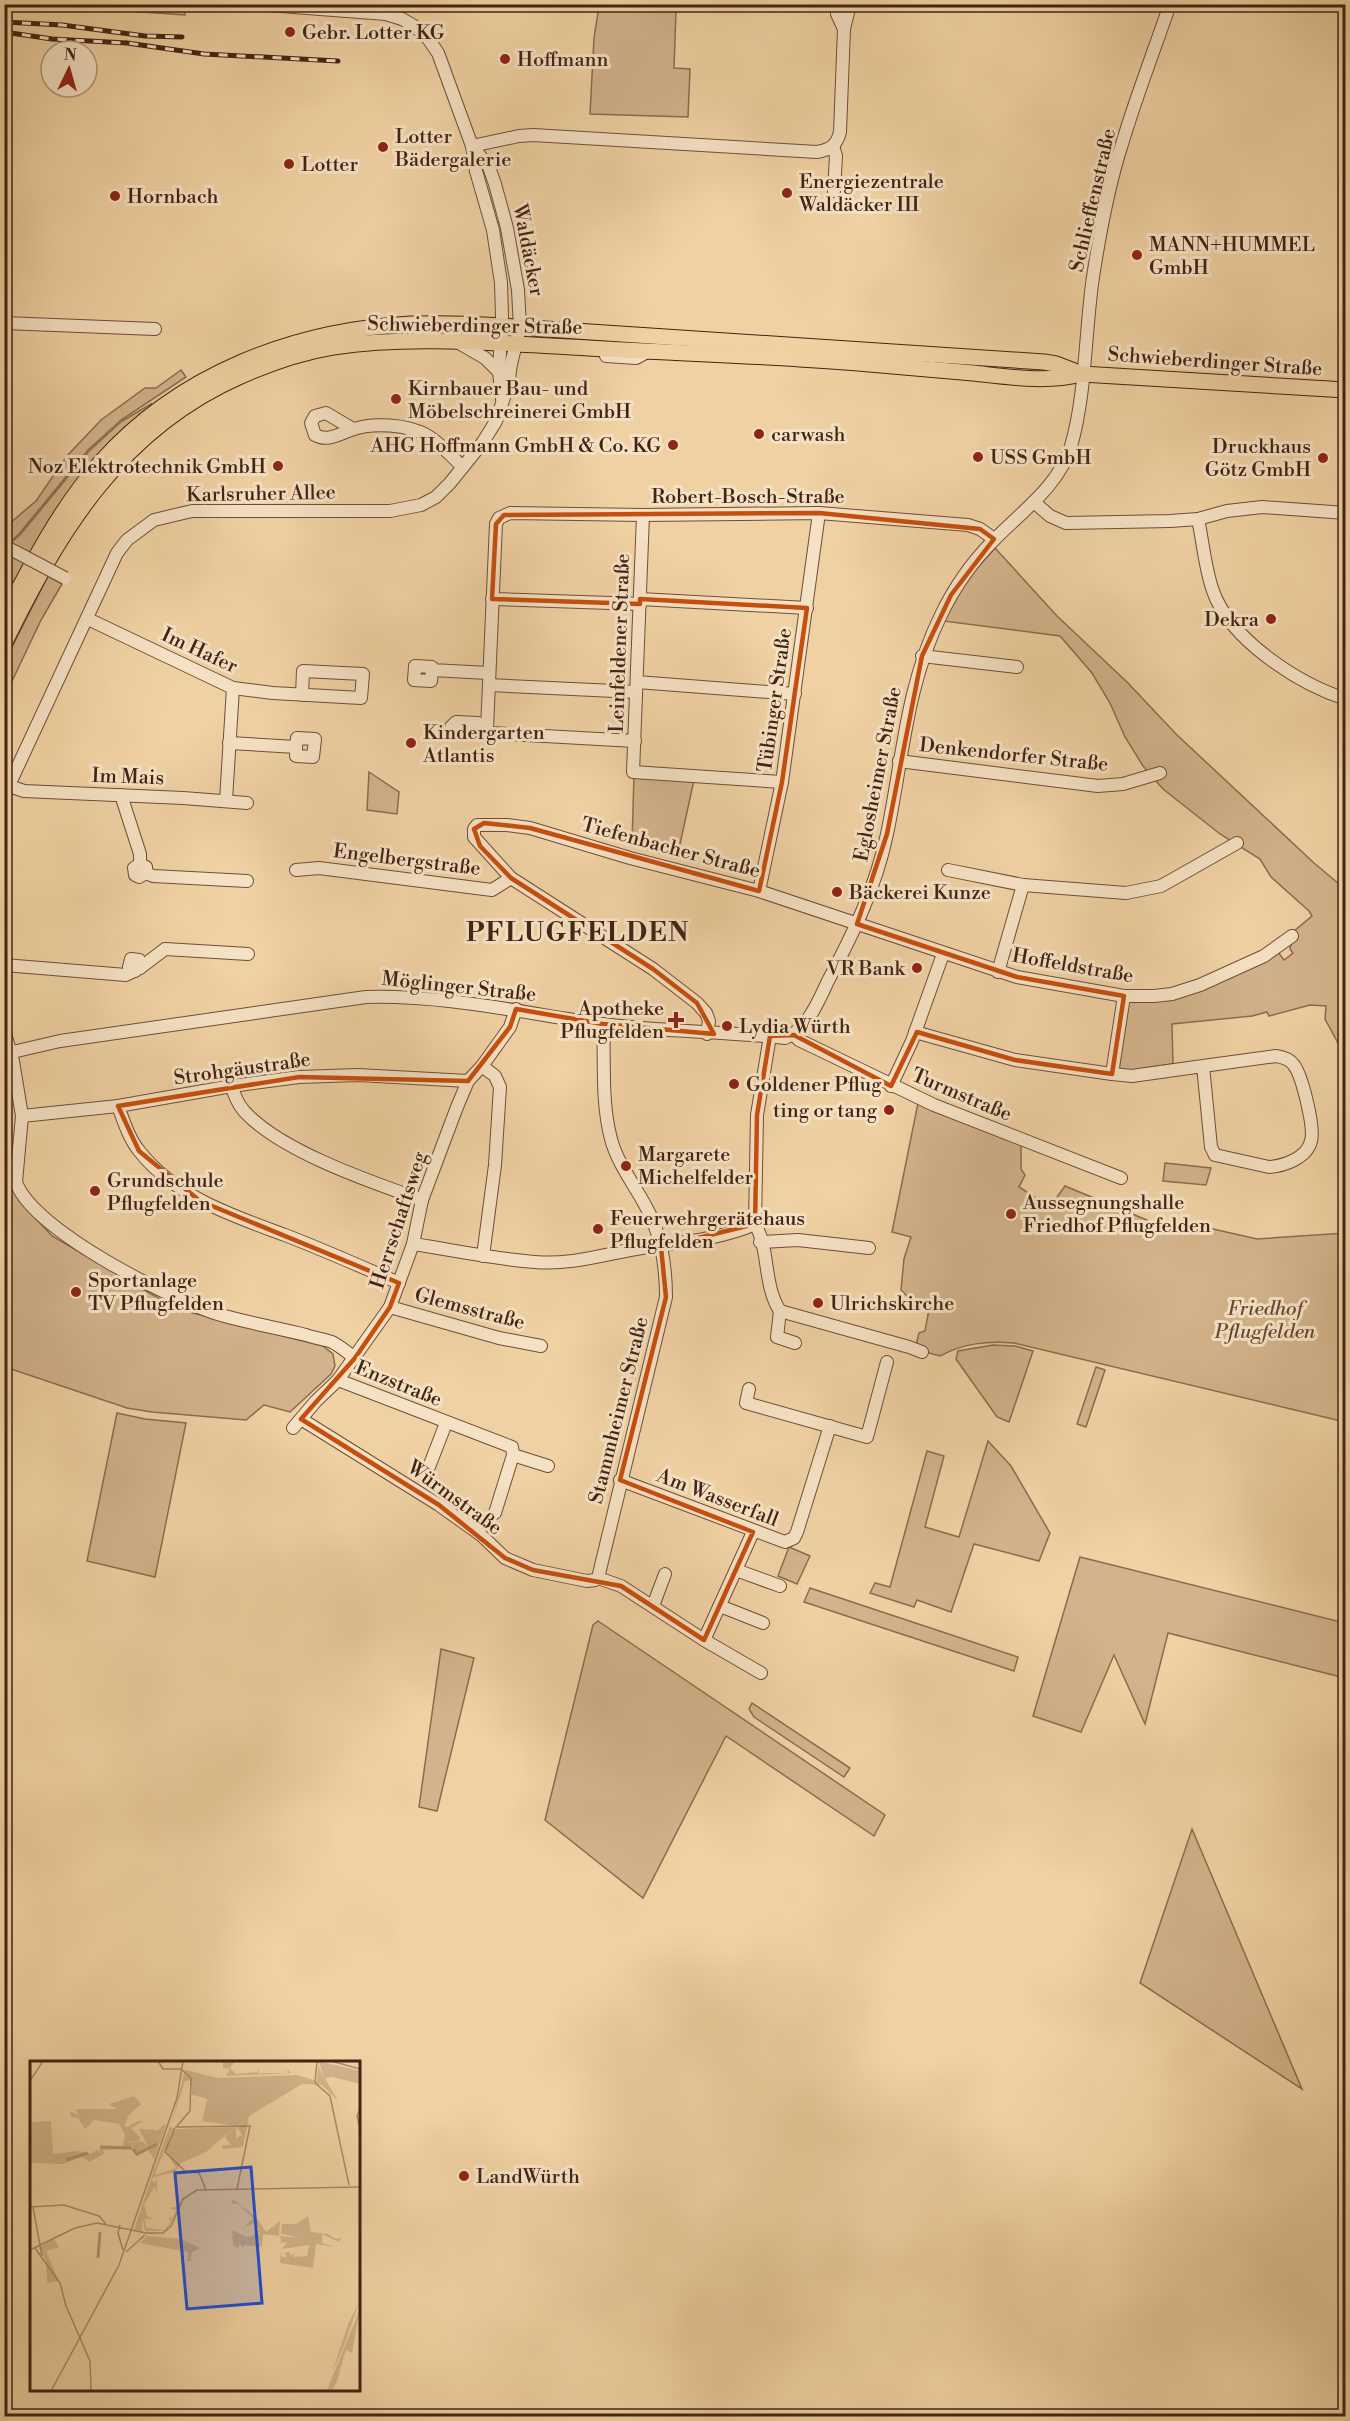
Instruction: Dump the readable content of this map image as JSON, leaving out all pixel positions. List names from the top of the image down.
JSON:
{
  "streets": {
    "main road": ["Schwieberdinger Straße"],
    "street": [
      "Schlieffenstraße",
      "Waldäcker",
      "Karlsruher Allee",
      "Robert-Bosch-Straße",
      "Leinfeldener Straße",
      "Im Hafer",
      "Tübinger Straße",
      "Denkendorfer Straße",
      "Eglosheimer Straße",
      "Im Mais",
      "Tiefenbacher Straße",
      "Engelbergstraße",
      "Hoffeldstraße",
      "Möglinger Straße",
      "Strohgäustraße",
      "Turmstraße",
      "Herrschaftsweg",
      "Glemsstraße",
      "Enzstraße",
      "Stammheimer Straße",
      "Würmstraße",
      "Am Wasserfall"
    ]
  },
  "crossings": [
    ["Schlieffenstraße", "Schwieberdinger Straße"],
    ["Schlieffenstraße", "Eglosheimer Straße"],
    ["Waldäcker", "Schwieberdinger Straße"],
    ["Waldäcker", "Karlsruher Allee"],
    ["Schwieberdinger Straße", "Eglosheimer Straße"],
    ["Karlsruher Allee", "Im Hafer"],
    ["Karlsruher Allee", "Im Mais"],
    ["Robert-Bosch-Straße", "Leinfeldener Straße"],
    ["Robert-Bosch-Straße", "Tübinger Straße"],
    ["Robert-Bosch-Straße", "Eglosheimer Straße"],
    ["Leinfeldener Straße", "Tübinger Straße"],
    ["Tübinger Straße", "Tiefenbacher Straße"],
    ["Denkendorfer Straße", "Eglosheimer Straße"],
    ["Eglosheimer Straße", "Tiefenbacher Straße"],
    ["Eglosheimer Straße", "Hoffeldstraße"],
    ["Eglosheimer Straße", "Turmstraße"],
    ["Tiefenbacher Straße", "Engelbergstraße"],
    ["Tiefenbacher Straße", "Hoffeldstraße"],
    ["Möglinger Straße", "Herrschaftsweg"],
    ["Möglinger Straße", "Stammheimer Straße"],
    ["Strohgäustraße", "Herrschaftsweg"],
    ["Herrschaftsweg", "Glemsstraße"],
    ["Herrschaftsweg", "Enzstraße"],
    ["Herrschaftsweg", "Würmstraße"],
    ["Stammheimer Straße", "Würmstraße"],
    ["Stammheimer Straße", "Am Wasserfall"]
  ],
  "districts": ["PFLUGFELDEN"],
  "parks": ["Friedhof Pflugfelden"],
  "places": {
    "other": [
      "Gebr. Lotter KG",
      "Hoffmann",
      "Lotter Bädergalerie",
      "Lotter",
      "Energiezentrale Waldäcker III",
      "Hornbach",
      "MANN+HUMMEL GmbH",
      "Kirnbauer Bau- und Möbelschreinerei GmbH",
      "carwash",
      "AHG Hoffmann GmbH & Co. KG",
      "USS GmbH",
      "Druckhaus Götz GmbH",
      "Noz Elektrotechnik GmbH",
      "Dekra",
      "Kindergarten Atlantis",
      "Bäckerei Kunze",
      "VR Bank",
      "Lydia Würth",
      "Goldener Pflug",
      "ting or tang",
      "Margarete Michelfelder",
      "Grundschule Pflugfelden",
      "Aussegnungshalle Friedhof Pflugfelden",
      "Feuerwehrgerätehaus Pflugfelden",
      "Sportanlage TV Pflugfelden",
      "Ulrichskirche",
      "LandWürth"
    ],
    "health": ["Apotheke Pflugfelden"]
  },
  "north": "top"
}
